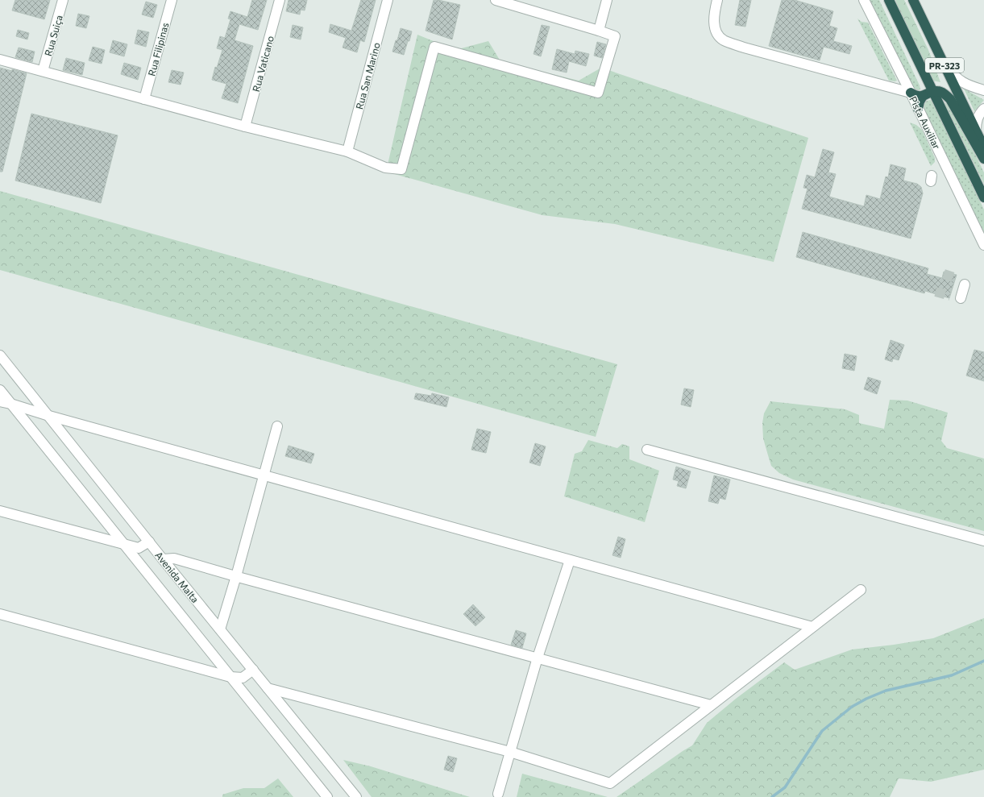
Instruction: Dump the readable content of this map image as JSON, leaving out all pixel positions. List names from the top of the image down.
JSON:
{
  "streets": {
    "highway": ["PR-323"],
    "street": [
      "Rua Suiça",
      "Rua Filipinas",
      "Rua Vaticano",
      "Rua San Marino",
      "Pista Auxiliar",
      "Avenida Malta"
    ]
  }
}
